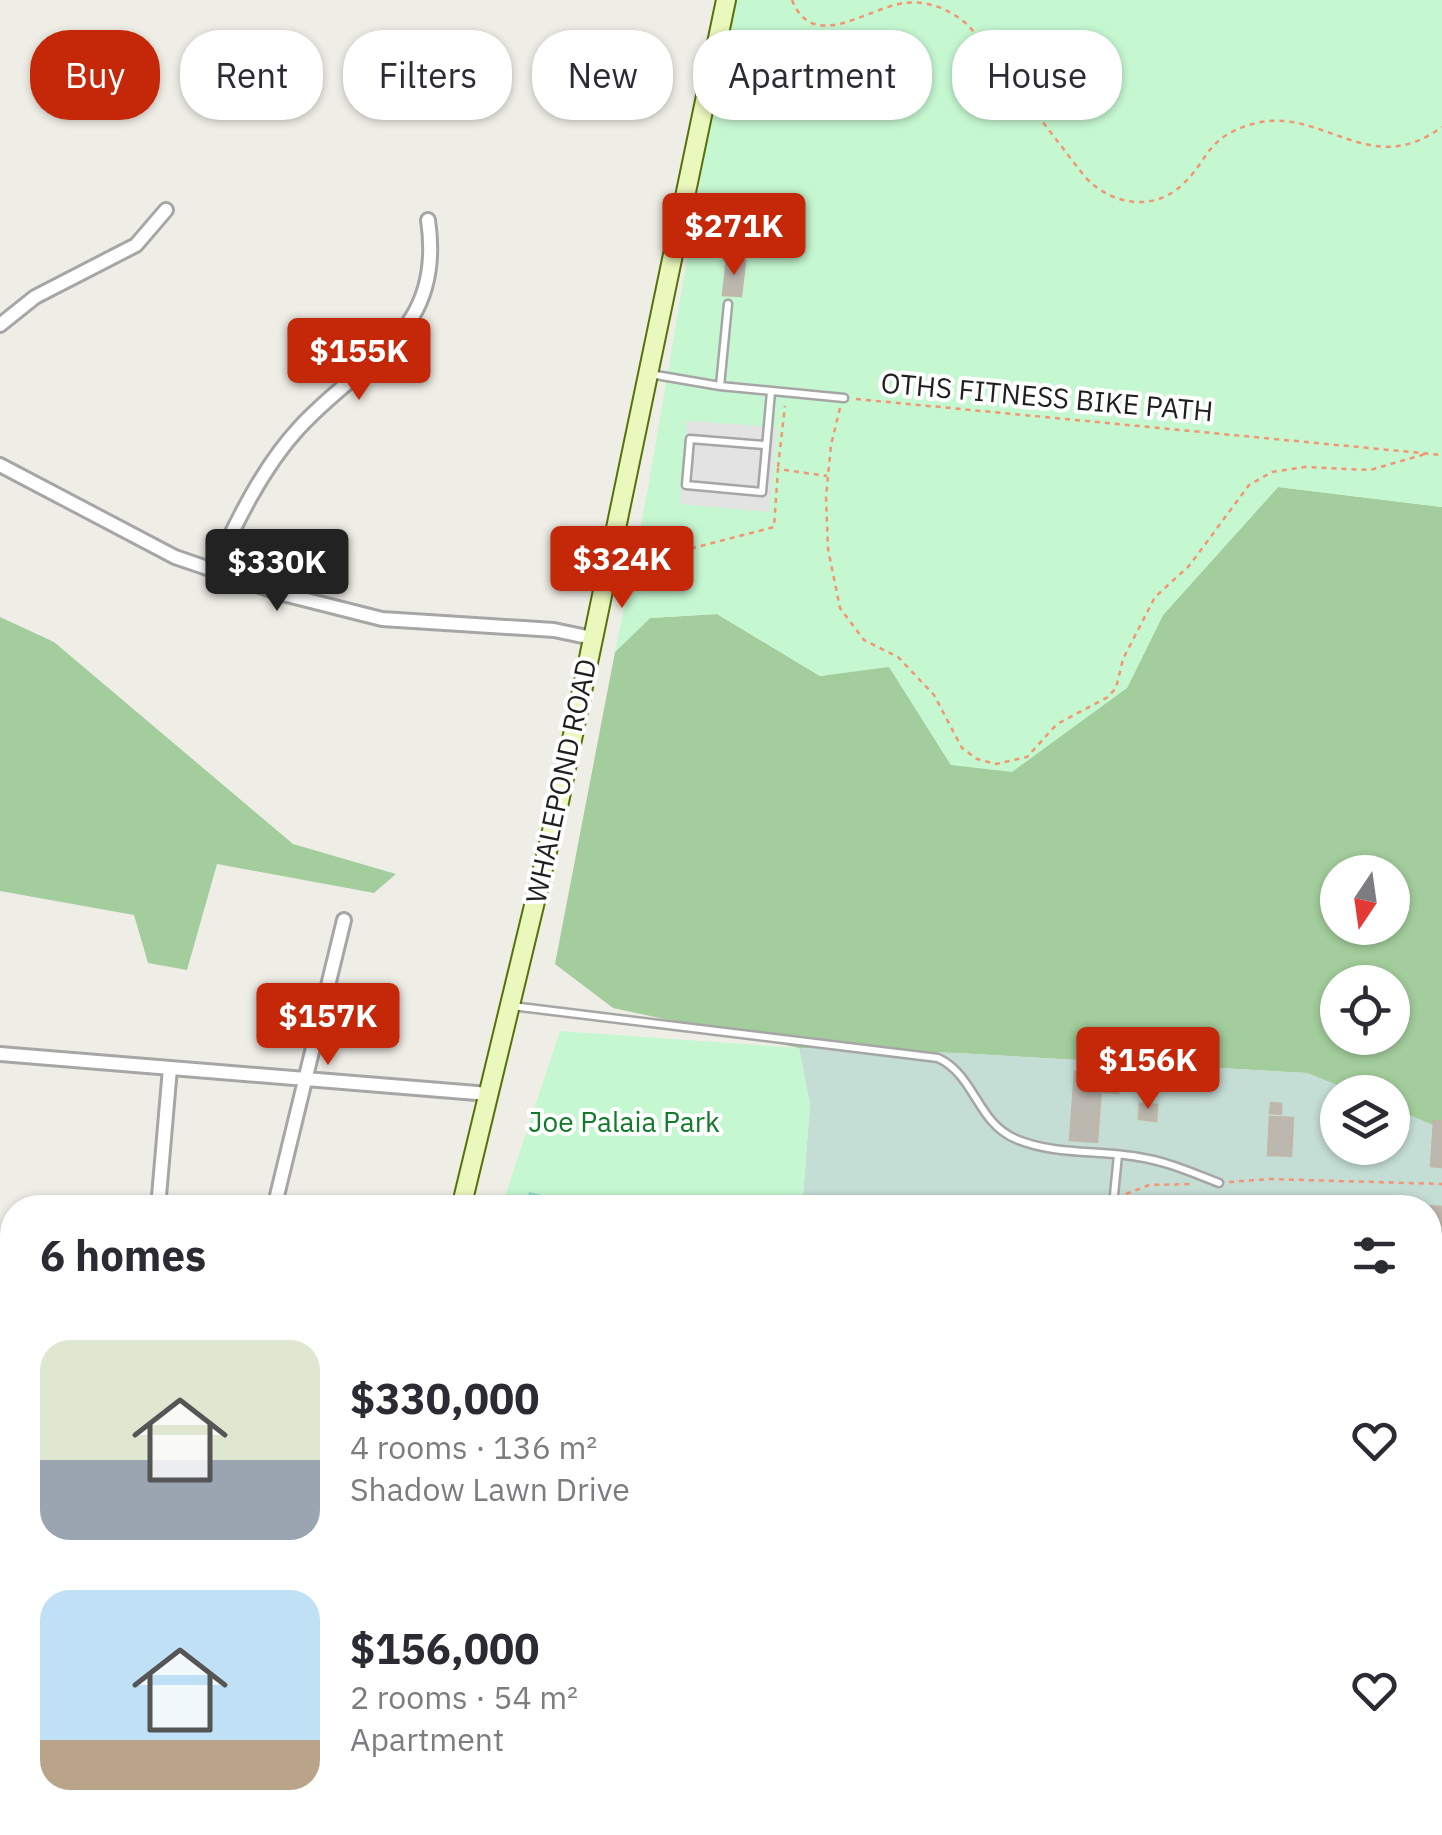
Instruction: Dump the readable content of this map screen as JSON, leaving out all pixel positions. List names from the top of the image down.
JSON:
{
  "streets": {
    "street": ["WHALEPOND ROAD"],
    "path": ["OTHS FITNESS BIKE PATH"]
  },
  "parks": ["Joe Palaia Park"],
  "north": "bottom",
  "page": {
    "chip": [
      "Buy",
      "Rent",
      "Filters",
      "New",
      "Apartment",
      "House"
    ],
    "price": [
      "$271K",
      "$155K",
      "$324K",
      "$330K",
      "$157K",
      "$156K"
    ],
    "heading": "6 homes",
    "list": [
      {
        "name": "$330,000",
        "note": "4 rooms · 136 m² · Shadow Lawn Drive"
      },
      {
        "name": "$156,000",
        "note": "2 rooms · 54 m² · Apartment"
      }
    ]
  }
}
